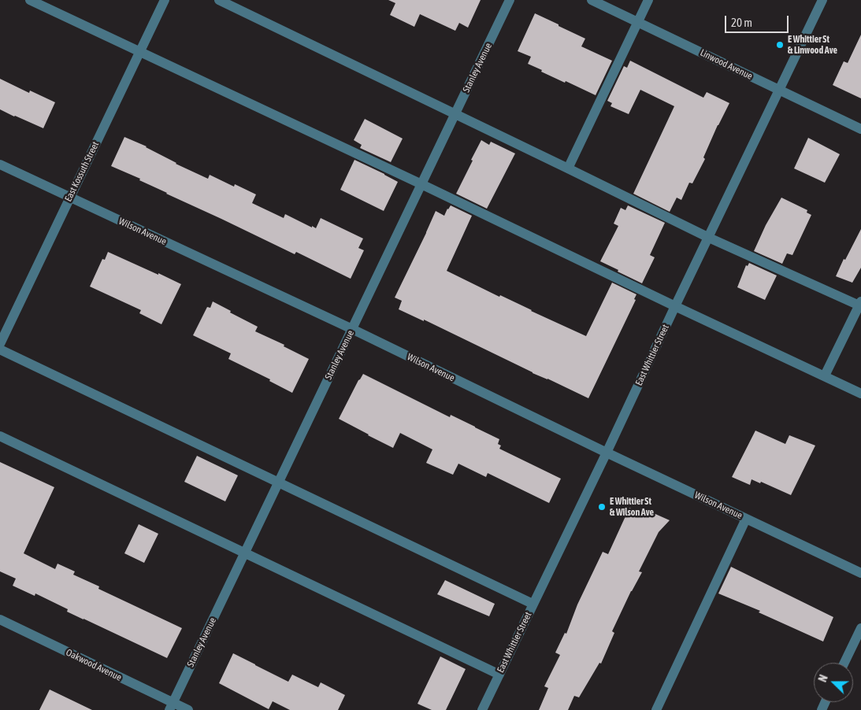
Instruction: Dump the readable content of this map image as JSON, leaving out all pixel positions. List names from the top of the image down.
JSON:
{
  "streets": {
    "street": [
      "Linwood Avenue",
      "Stanley Avenue",
      "East Kossuth Street",
      "Wilson Avenue",
      "East Whittier Street",
      "Oakwood Avenue"
    ]
  },
  "crossings": [
    ["Linwood Avenue", "East Whittier Street"],
    ["Stanley Avenue", "Wilson Avenue"],
    ["Stanley Avenue", "Oakwood Avenue"],
    ["East Kossuth Street", "Wilson Avenue"],
    ["Wilson Avenue", "East Whittier Street"]
  ],
  "places": ["E Whittier St & Linwood Ave", "E Whittier St & Wilson Ave"],
  "scale_bar": "20 m",
  "north": "left"
}
